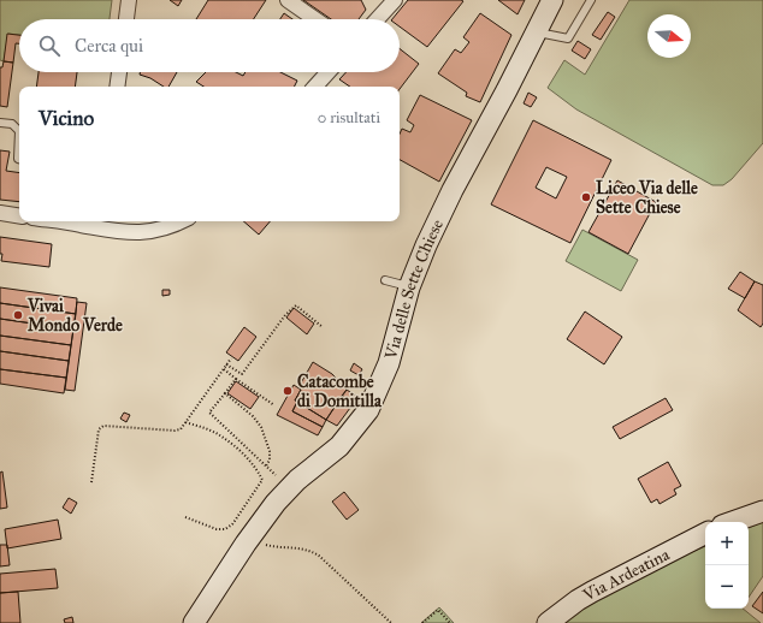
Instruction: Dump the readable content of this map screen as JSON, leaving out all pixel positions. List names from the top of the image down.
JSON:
{
  "streets": {
    "main road": ["Via delle Sette Chiese", "Via Ardeatina"]
  },
  "places": ["Liceo Via delle Sette Chiese", "Vivai Mondo Verde", "Catacombe di Domitilla"],
  "north": "right",
  "page": {
    "search": "Cerca qui",
    "heading": ["Vicino", "0 risultati"],
    "map_buttons": ["+", "−"]
  }
}
